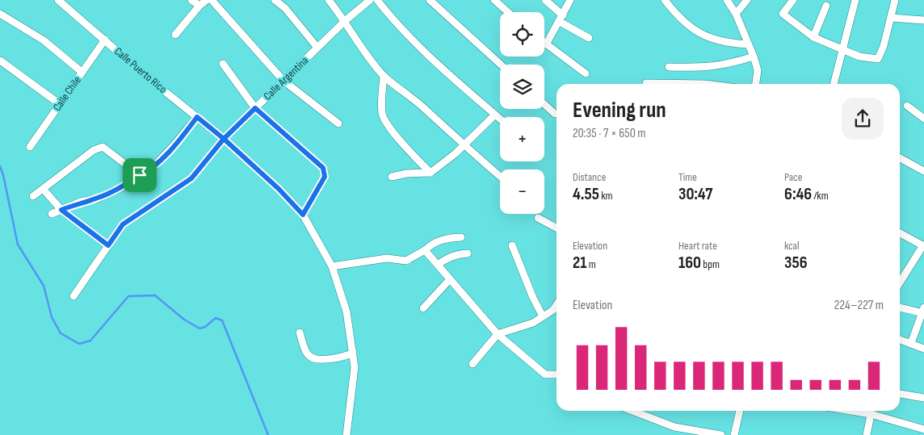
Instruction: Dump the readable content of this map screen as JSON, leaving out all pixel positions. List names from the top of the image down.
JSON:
{
  "streets": {
    "street": ["Calle Puerto Rico", "Calle Argentina", "Calle Chile"]
  },
  "crossings": [
    ["Calle Puerto Rico", "Calle Argentina"],
    ["Calle Puerto Rico", "Calle Chile"]
  ],
  "page": {
    "map_buttons": ["+", "−"],
    "heading": ["Evening run", "20:35 · 7 × 650 m"],
    "stats": [
      ["Distance", "4.55 km"],
      ["Time", "30:47"],
      ["Pace", "6:46 /km"],
      ["Elevation", "21 m"],
      ["Heart rate", "160 bpm"],
      ["kcal", "356"]
    ],
    "chart": ["Elevation", "224–227 m"]
  }
}
